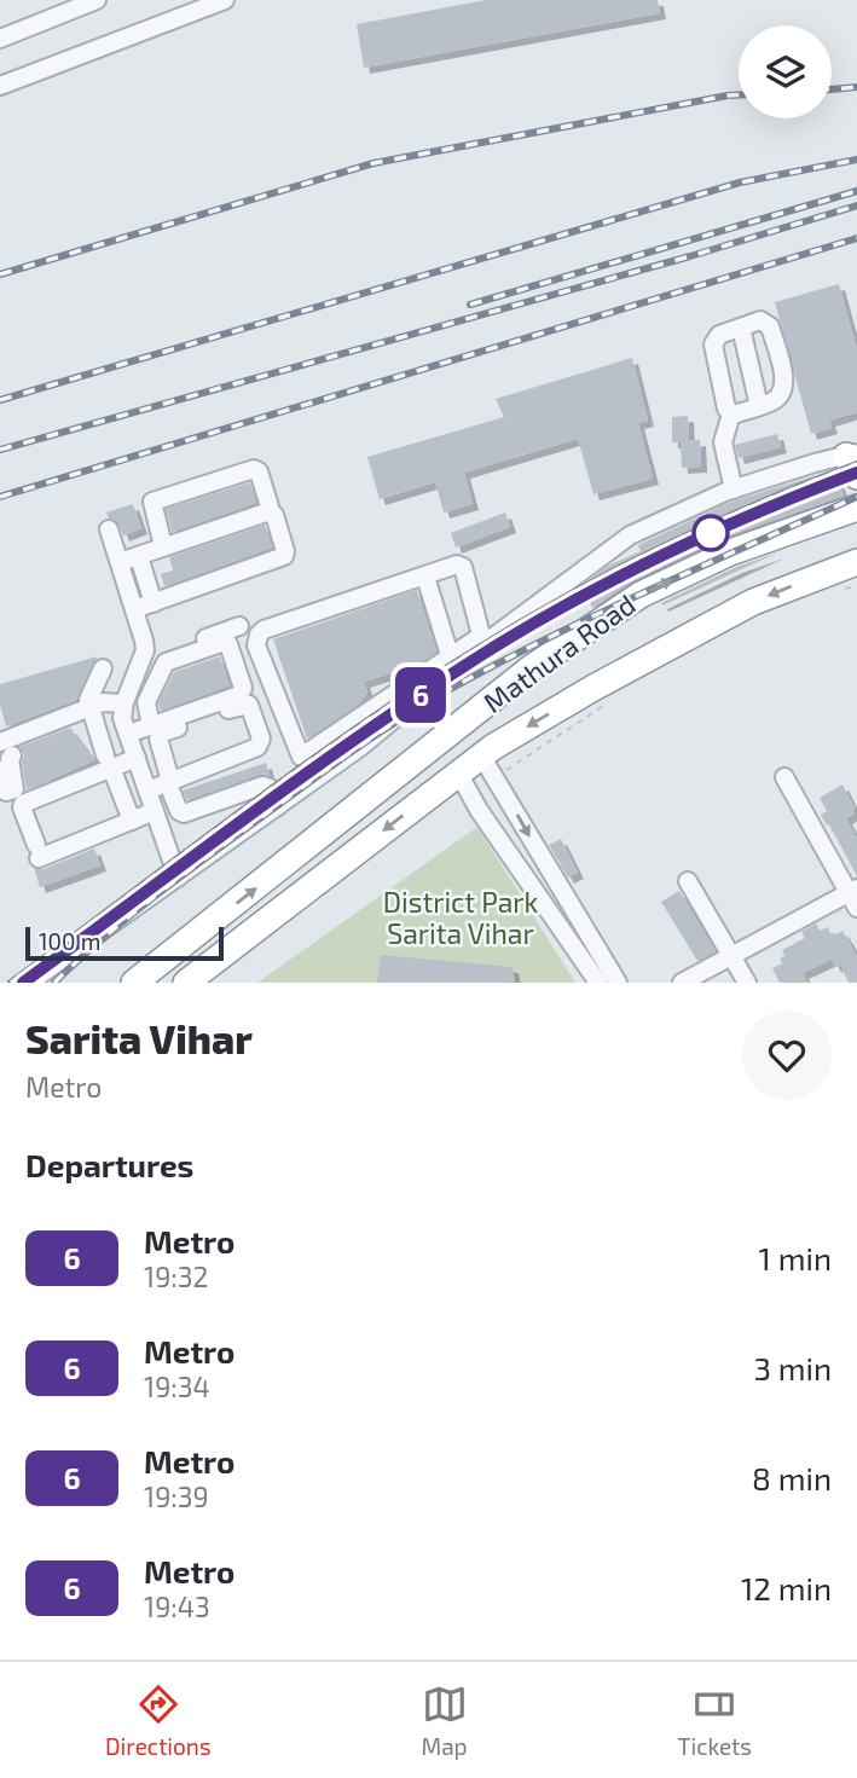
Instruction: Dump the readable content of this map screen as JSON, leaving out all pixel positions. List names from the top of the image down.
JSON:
{
  "streets": {
    "highway": ["Mathura Road"]
  },
  "parks": ["District Park Sarita Vihar"],
  "lines": ["metro line 6"],
  "scale_bar": "100 m",
  "page": {
    "on_map": "6",
    "scale": "100 m",
    "heading": [
      ["Sarita Vihar", "Metro"],
      "Departures"
    ],
    "list": [
      {
        "mark": "6",
        "name": "Metro",
        "note": "19:32",
        "value": "1 min"
      },
      {
        "mark": "6",
        "name": "Metro",
        "note": "19:34",
        "value": "3 min"
      },
      {
        "mark": "6",
        "name": "Metro",
        "note": "19:39",
        "value": "8 min"
      },
      {
        "mark": "6",
        "name": "Metro",
        "note": "19:43",
        "value": "12 min"
      }
    ],
    "tabs": ["Directions", "Map", "Tickets"]
  }
}
